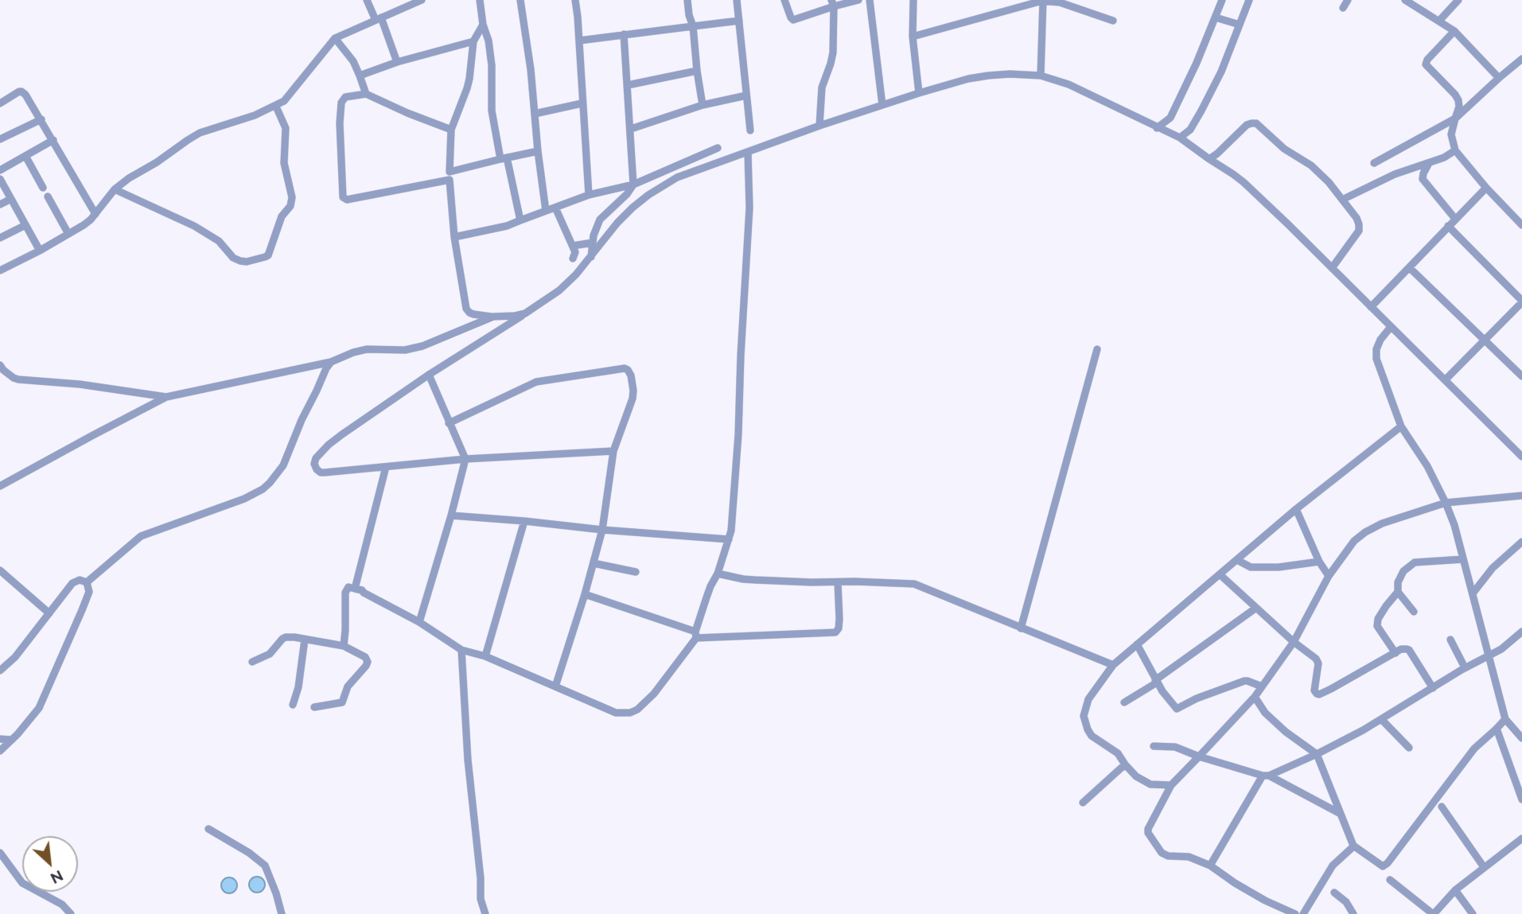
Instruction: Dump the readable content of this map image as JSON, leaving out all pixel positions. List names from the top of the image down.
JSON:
{
  "north": "bottom right"
}
